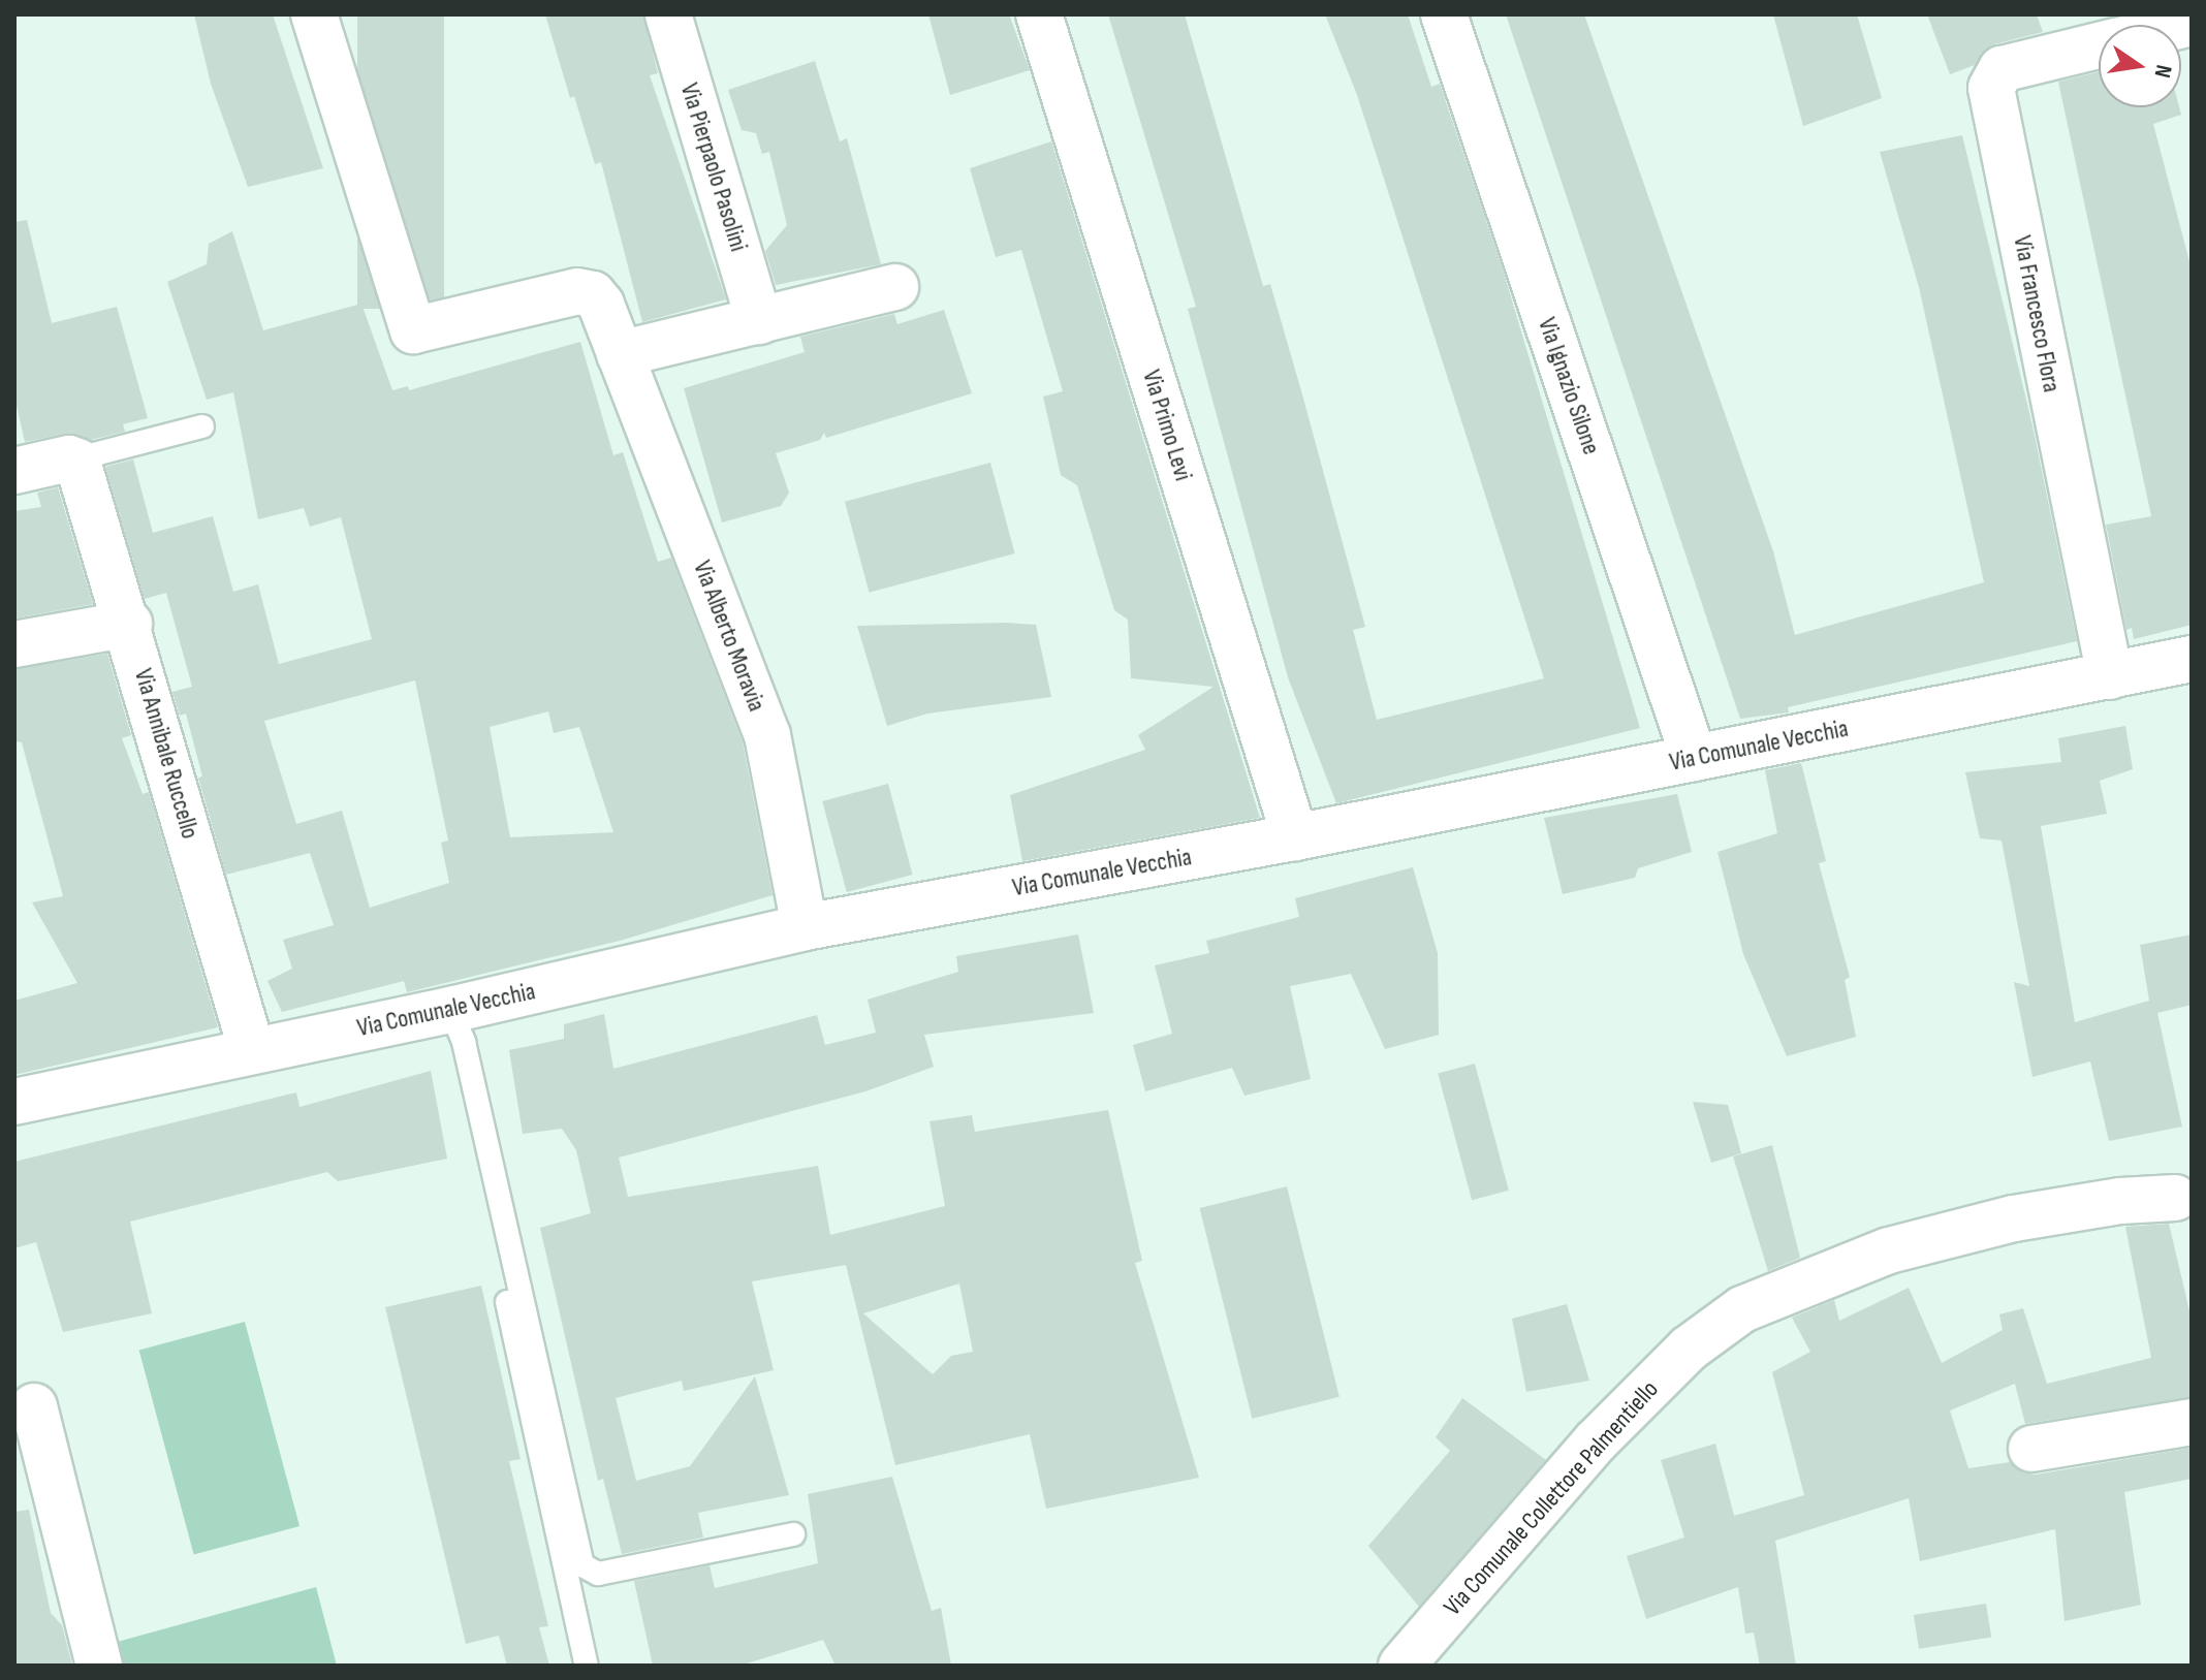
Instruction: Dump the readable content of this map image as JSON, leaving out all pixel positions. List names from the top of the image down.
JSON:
{
  "streets": {
    "street": [
      "Via Pierpaolo Pasolini",
      "Via Francesco Flora",
      "Via Ignazio Silone",
      "Via Primo Levi",
      "Via Alberto Moravia",
      "Via Comunale Vecchia",
      "Via Annibale Ruccello",
      "Via Comunale Collettore Palmentiello"
    ]
  },
  "crossings": [
    ["Via Francesco Flora", "Via Comunale Vecchia"],
    ["Via Ignazio Silone", "Via Comunale Vecchia"],
    ["Via Primo Levi", "Via Comunale Vecchia"],
    ["Via Alberto Moravia", "Via Comunale Vecchia"],
    ["Via Comunale Vecchia", "Via Annibale Ruccello"]
  ],
  "north": "right"
}
